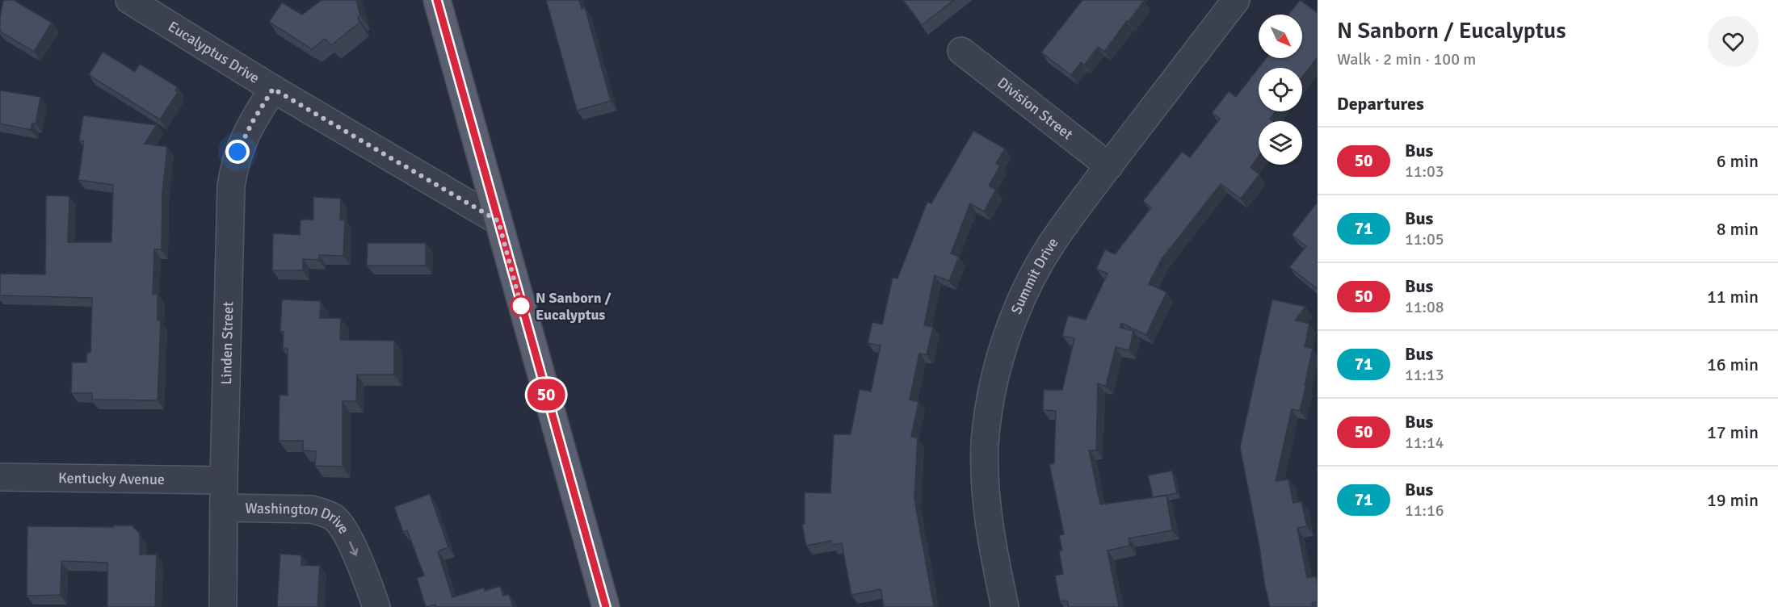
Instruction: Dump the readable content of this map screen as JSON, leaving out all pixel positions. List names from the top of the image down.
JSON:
{
  "streets": {
    "street": [
      "Eucalyptus Drive",
      "Division Street",
      "Summit Drive",
      "Linden Street",
      "Kentucky Avenue",
      "Washington Drive"
    ]
  },
  "crossings": [
    ["Eucalyptus Drive", "Linden Street"],
    ["Division Street", "Summit Drive"],
    ["Linden Street", "Kentucky Avenue"],
    ["Linden Street", "Washington Drive"]
  ],
  "one_way": ["Washington Drive"],
  "places": ["N Sanborn / Eucalyptus"],
  "lines": ["bus line 50"],
  "north": "bottom right",
  "page": {
    "on_map": "50",
    "heading": [
      ["N Sanborn / Eucalyptus", "Walk · 2 min · 100 m"],
      "Departures"
    ],
    "list": [
      {
        "mark": "50",
        "name": "Bus",
        "note": "11:03",
        "value": "6 min"
      },
      {
        "mark": "71",
        "name": "Bus",
        "note": "11:05",
        "value": "8 min"
      },
      {
        "mark": "50",
        "name": "Bus",
        "note": "11:08",
        "value": "11 min"
      },
      {
        "mark": "71",
        "name": "Bus",
        "note": "11:13",
        "value": "16 min"
      },
      {
        "mark": "50",
        "name": "Bus",
        "note": "11:14",
        "value": "17 min"
      },
      {
        "mark": "71",
        "name": "Bus",
        "note": "11:16",
        "value": "19 min"
      }
    ]
  }
}
